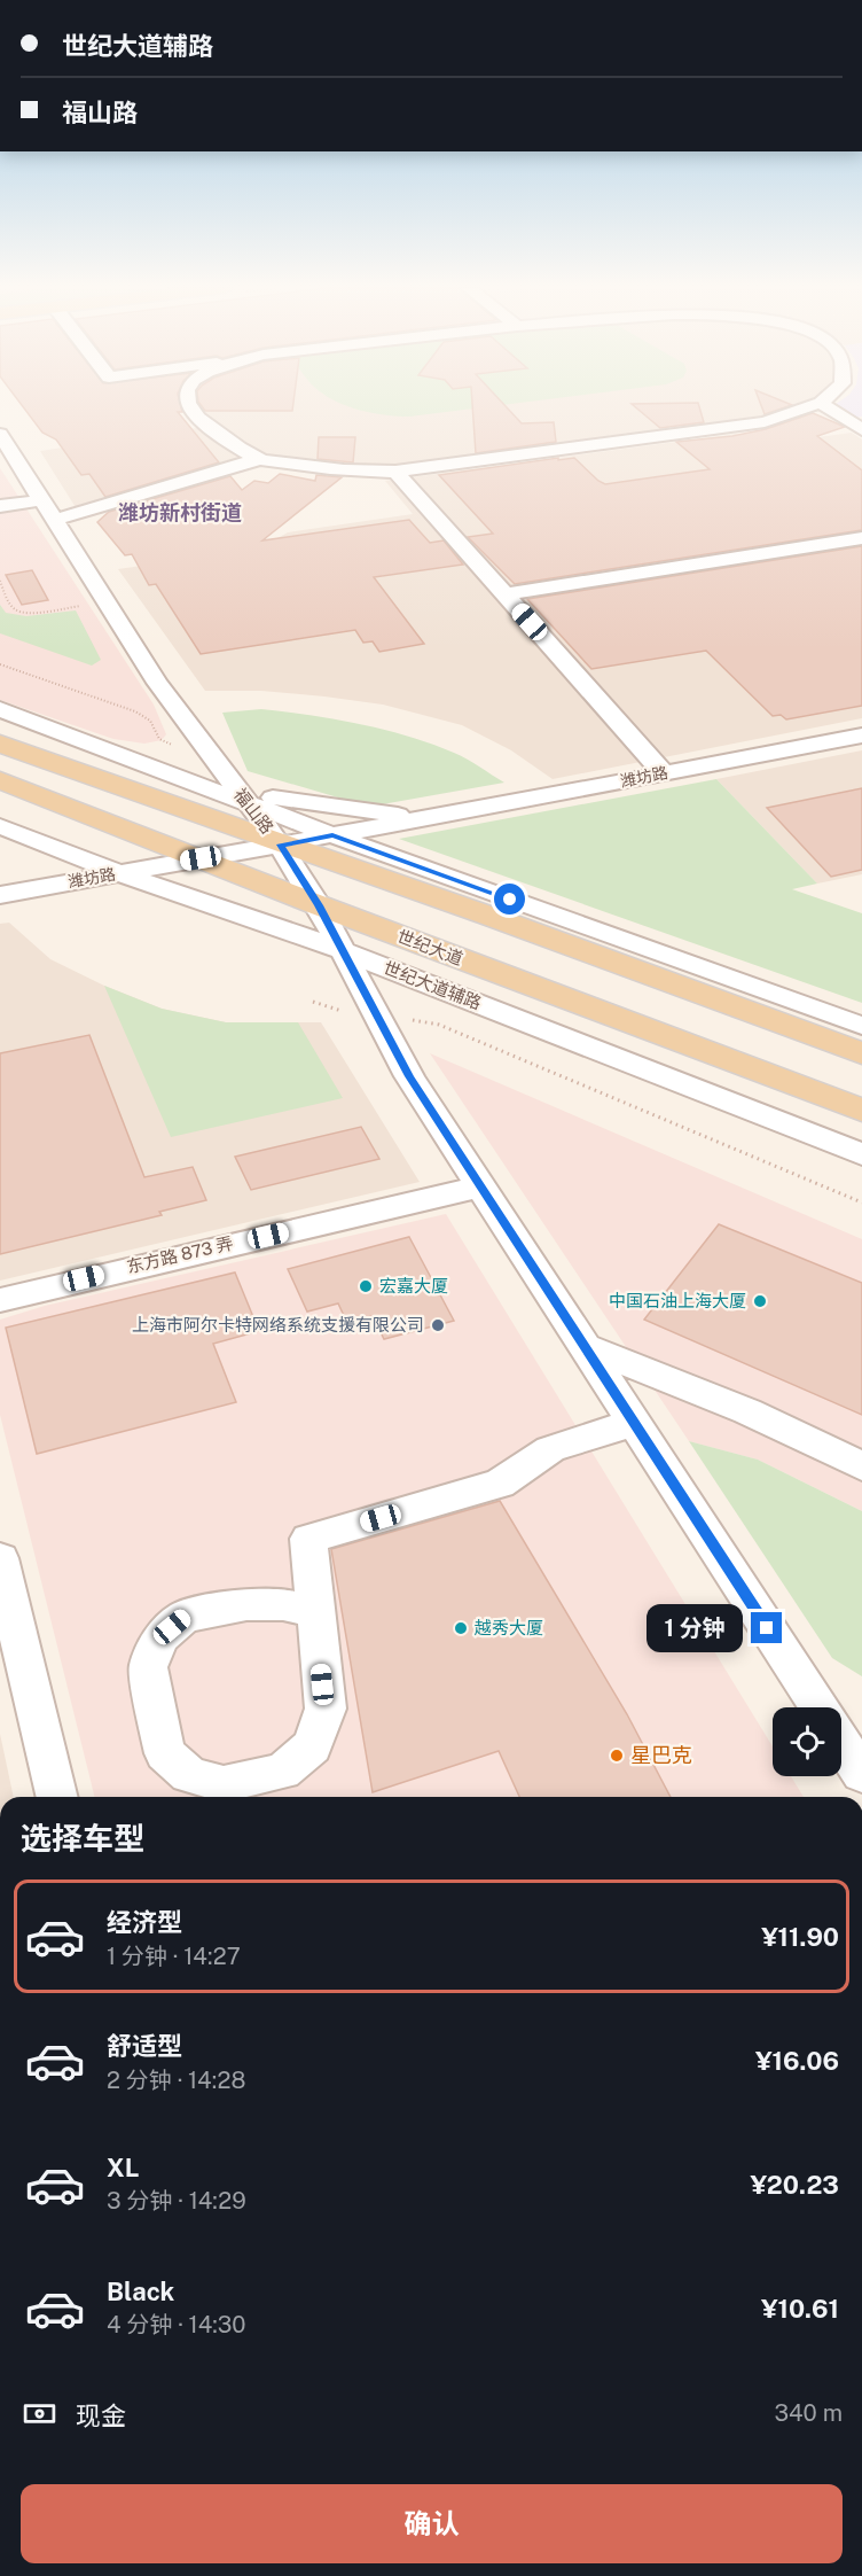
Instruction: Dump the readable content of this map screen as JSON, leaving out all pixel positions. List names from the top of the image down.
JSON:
{
  "streets": {
    "main road": ["世纪大道"],
    "street": [
      "潍坊路",
      "福山路",
      "世纪大道辅路",
      "东方路 873 弄"
    ]
  },
  "crossings": [
    ["潍坊路", "福山路"],
    ["潍坊路", "世纪大道"],
    ["潍坊路", "世纪大道辅路"],
    ["福山路", "世纪大道"],
    ["福山路", "世纪大道辅路"],
    ["福山路", "东方路 873 弄"]
  ],
  "districts": ["潍坊新村街道"],
  "places": [
    "宏嘉大厦",
    "中国石油上海大厦",
    "上海市阿尔卡特网络系统支援有限公司",
    "越秀大厦",
    "星巴克"
  ],
  "page": {
    "banner": ["世纪大道辅路", "福山路"],
    "bubble": "1 分钟",
    "heading": "选择车型",
    "list": [
      {
        "name": "经济型",
        "note": "1 分钟 · 14:27",
        "value": "¥11.90"
      },
      {
        "name": "舒适型",
        "note": "2 分钟 · 14:28",
        "value": "¥16.06"
      },
      {
        "name": "XL",
        "note": "3 分钟 · 14:29",
        "value": "¥20.23"
      },
      {
        "name": "Black",
        "note": "4 分钟 · 14:30",
        "value": "¥10.61"
      }
    ],
    "pay": ["现金", "340 m"],
    "buttons": "确认"
  }
}
